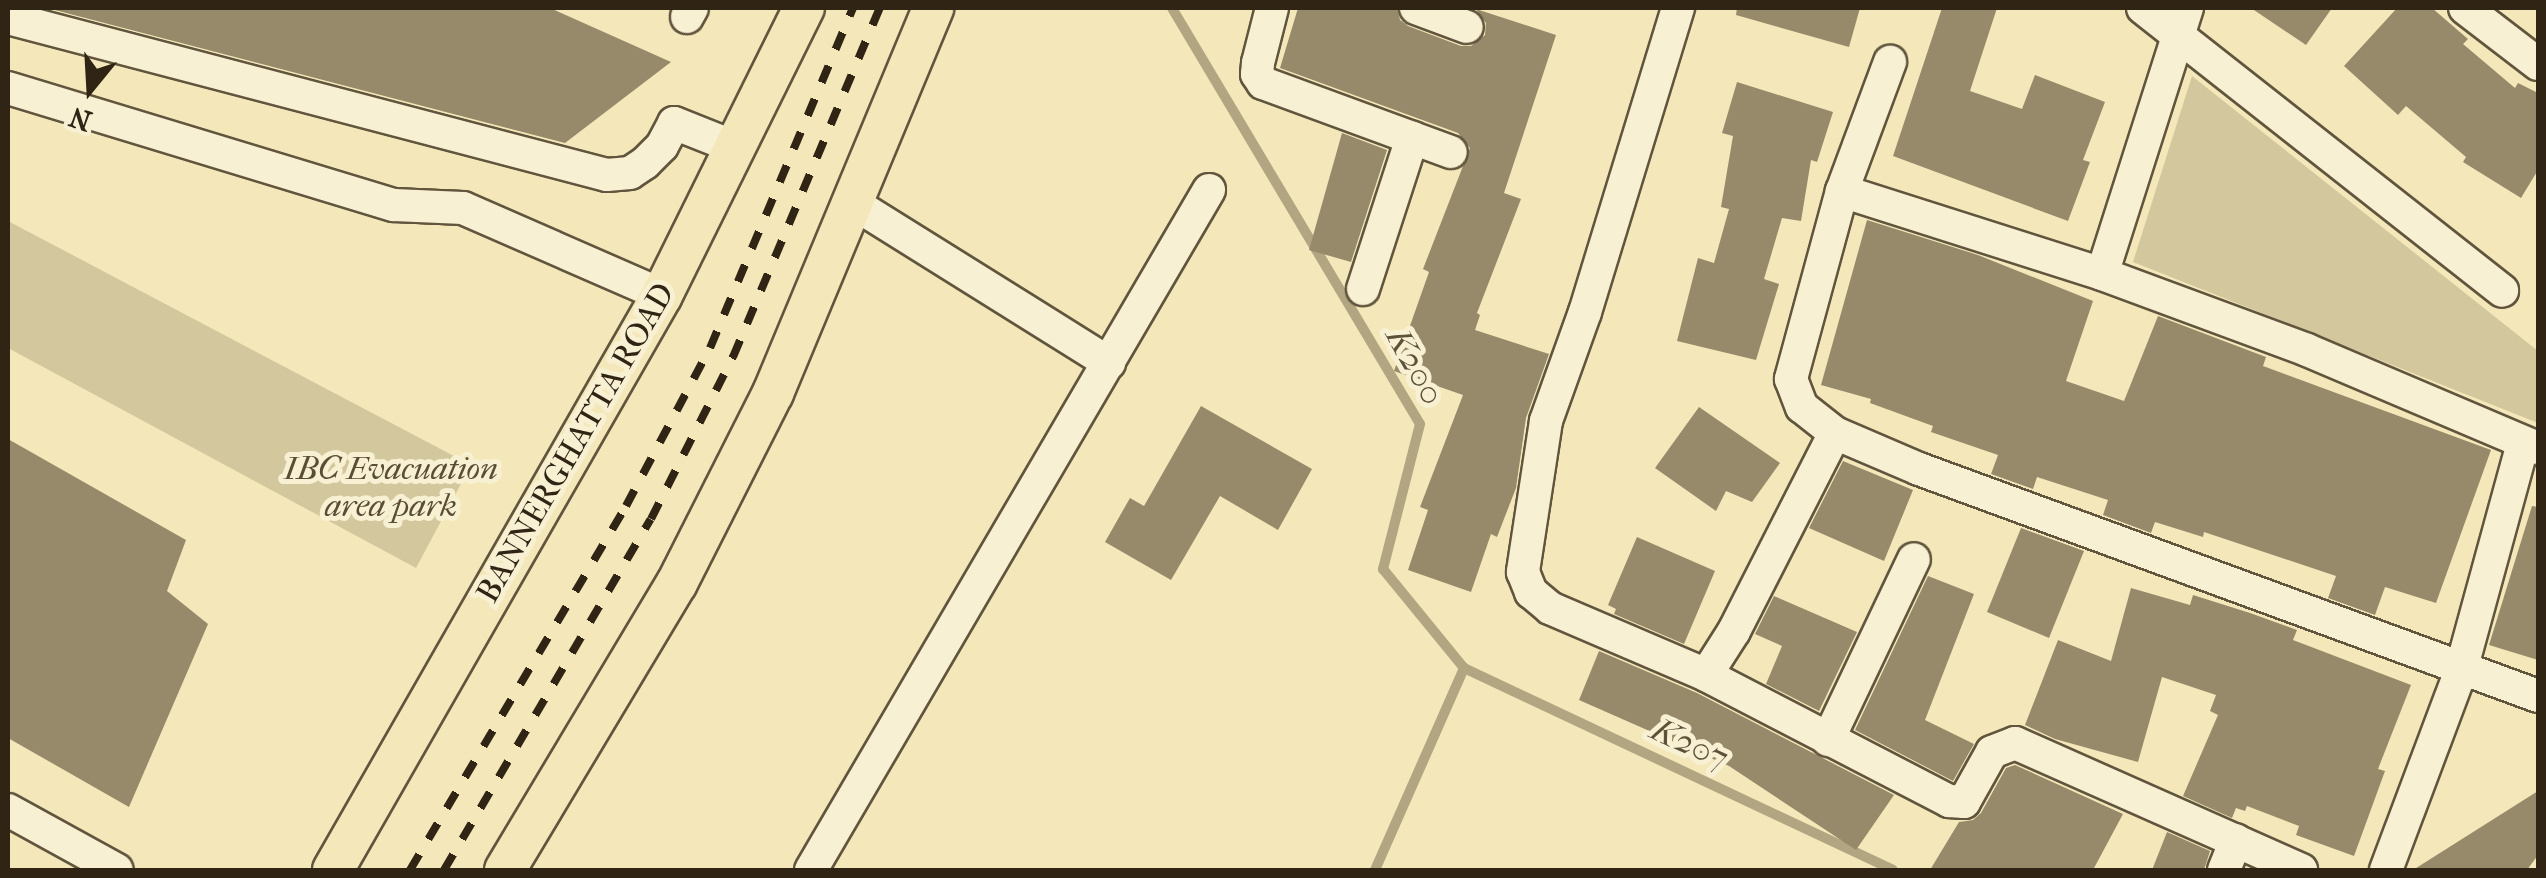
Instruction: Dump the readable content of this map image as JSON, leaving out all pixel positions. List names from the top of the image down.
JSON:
{
  "streets": {
    "main road": ["BANNERGHATTA ROAD"]
  },
  "water": ["K200", "K207"],
  "parks": ["IBC Evacuation area park"],
  "north": "bottom"
}
